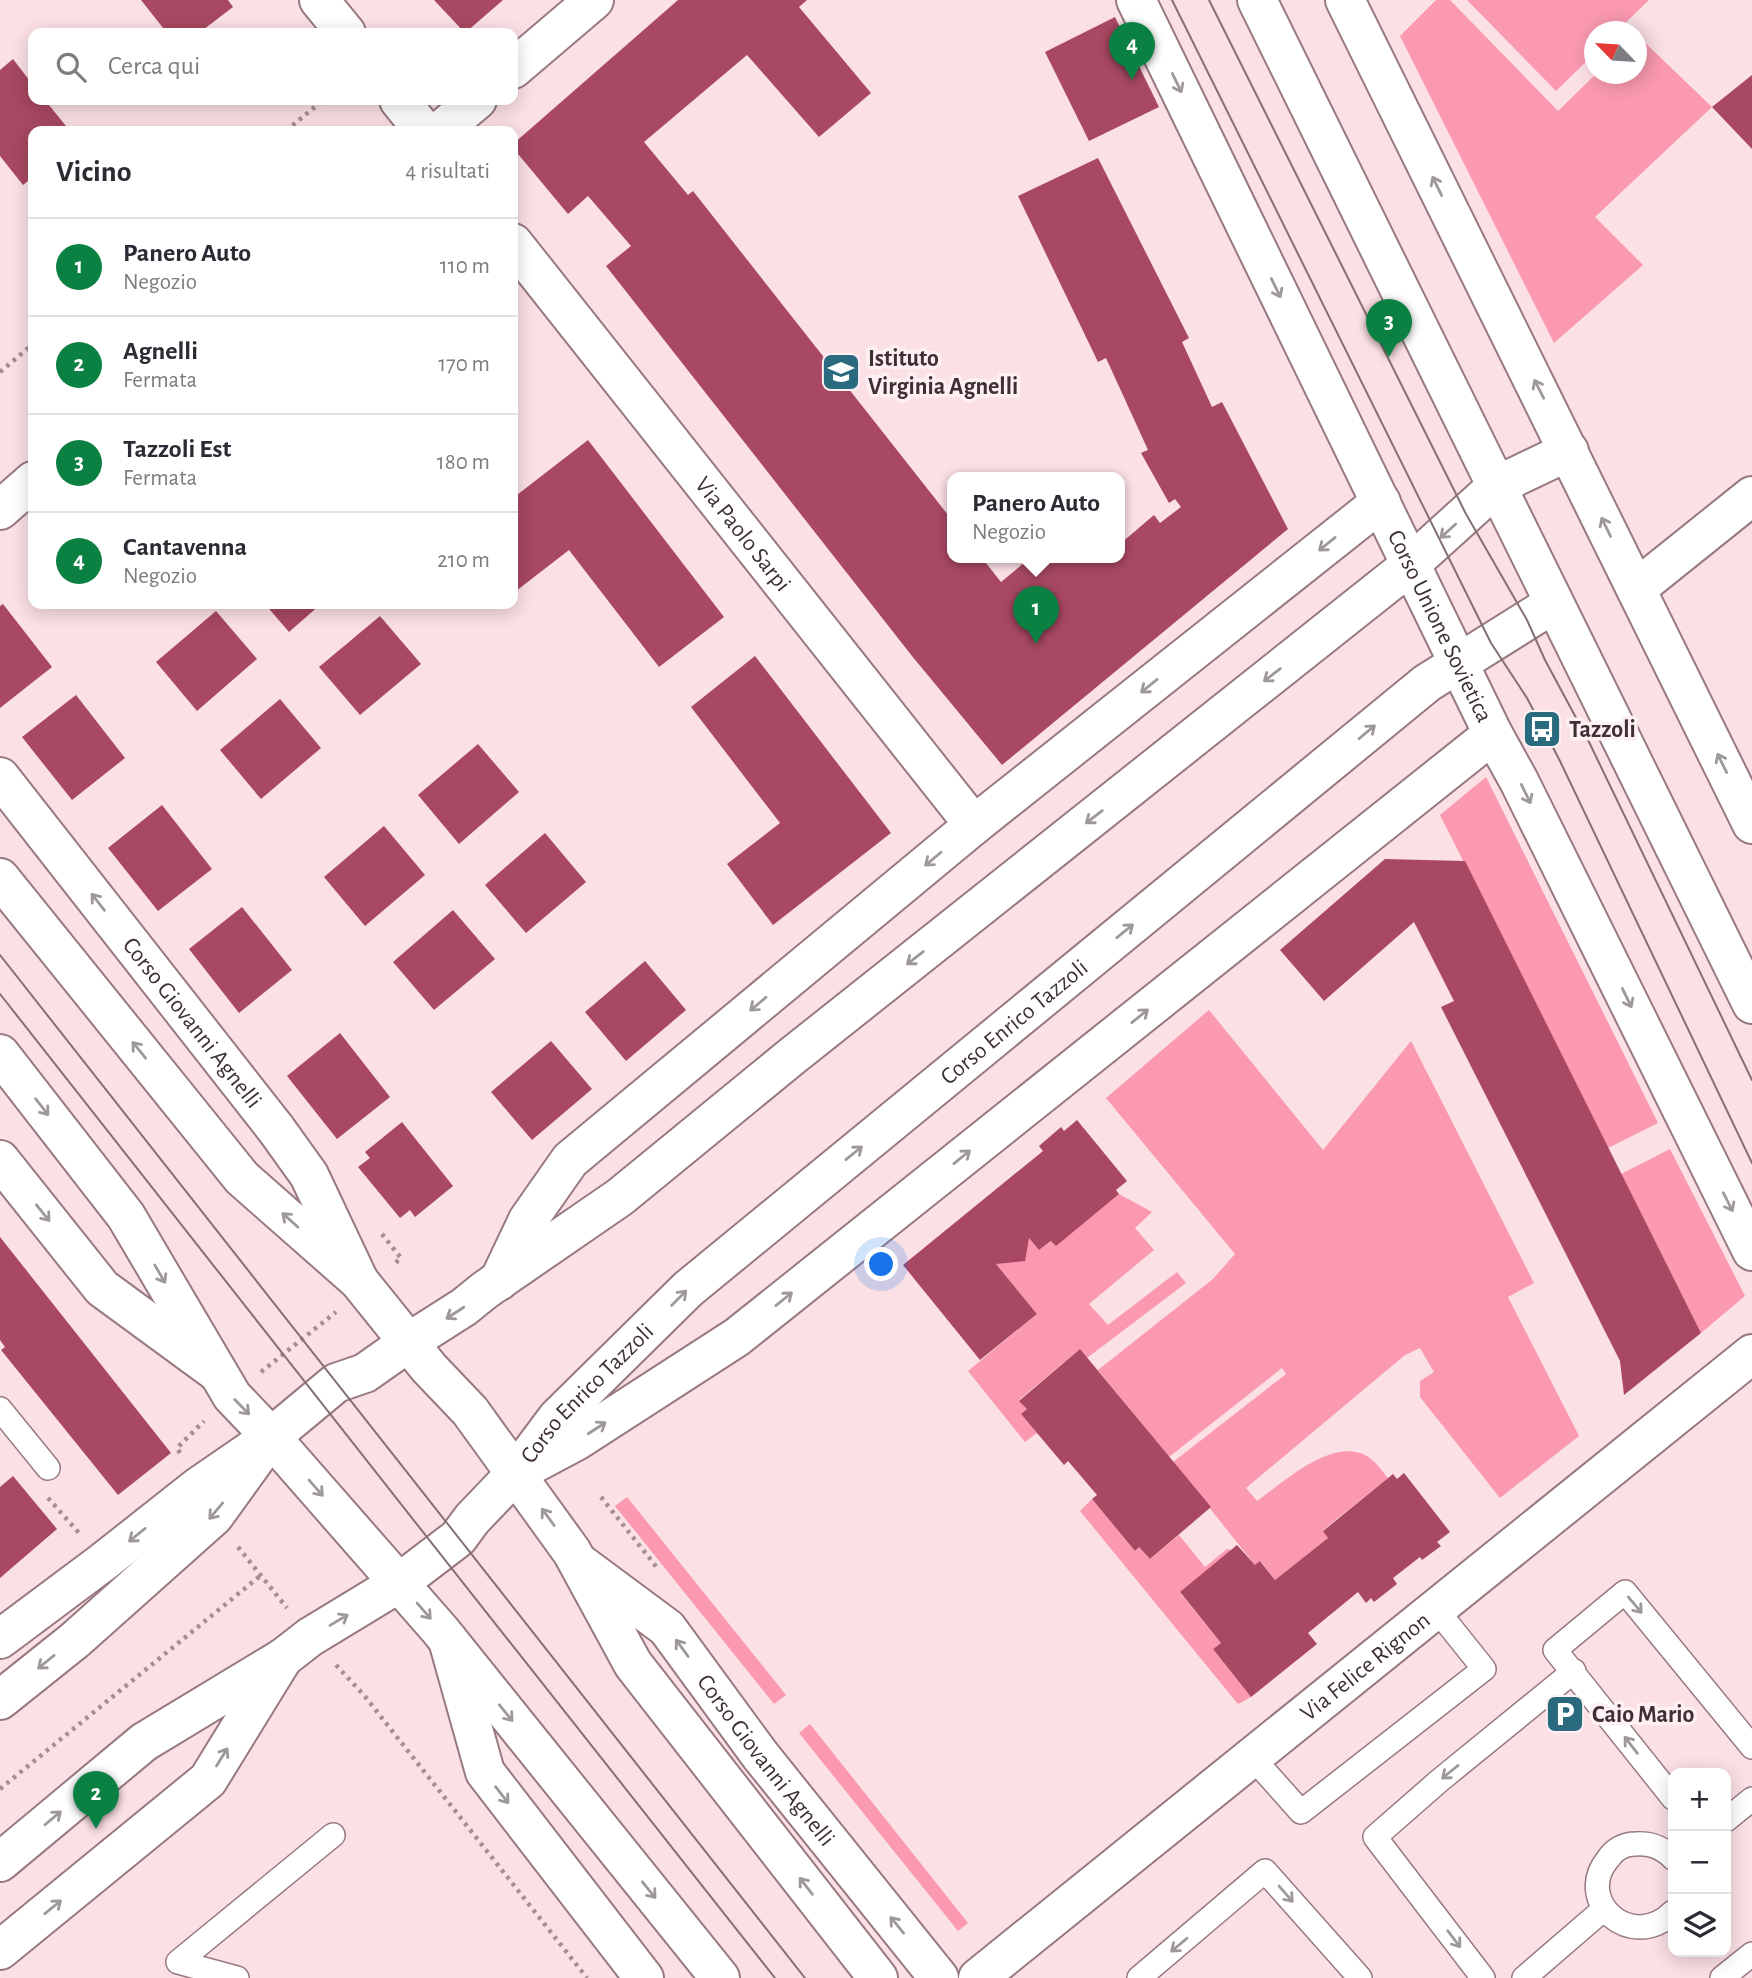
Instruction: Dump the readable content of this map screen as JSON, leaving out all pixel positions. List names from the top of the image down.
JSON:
{
  "streets": {
    "street": [
      "Via Paolo Sarpi",
      "Corso Unione Sovietica",
      "Corso Giovanni Agnelli",
      "Corso Enrico Tazzoli",
      "Via Felice Rignon"
    ]
  },
  "crossings": [
    ["Corso Unione Sovietica", "Corso Enrico Tazzoli"],
    ["Corso Giovanni Agnelli", "Corso Enrico Tazzoli"]
  ],
  "places": {
    "school or university": ["Istituto Virginia Agnelli"],
    "bus stop": ["Tazzoli"],
    "parking": ["Caio Mario"]
  },
  "north": "top left",
  "page": {
    "pins": [
      "4",
      "3",
      "1",
      "2"
    ],
    "search": "Cerca qui",
    "heading": ["Vicino", "4 risultati"],
    "list": [
      {
        "mark": "1",
        "name": "Panero Auto",
        "note": "Negozio",
        "value": "110 m"
      },
      {
        "mark": "2",
        "name": "Agnelli",
        "note": "Fermata",
        "value": "170 m"
      },
      {
        "mark": "3",
        "name": "Tazzoli Est",
        "note": "Fermata",
        "value": "180 m"
      },
      {
        "mark": "4",
        "name": "Cantavenna",
        "note": "Negozio",
        "value": "210 m"
      }
    ],
    "popup": ["Panero Auto", "Negozio"],
    "map_buttons": ["+", "−"]
  }
}
